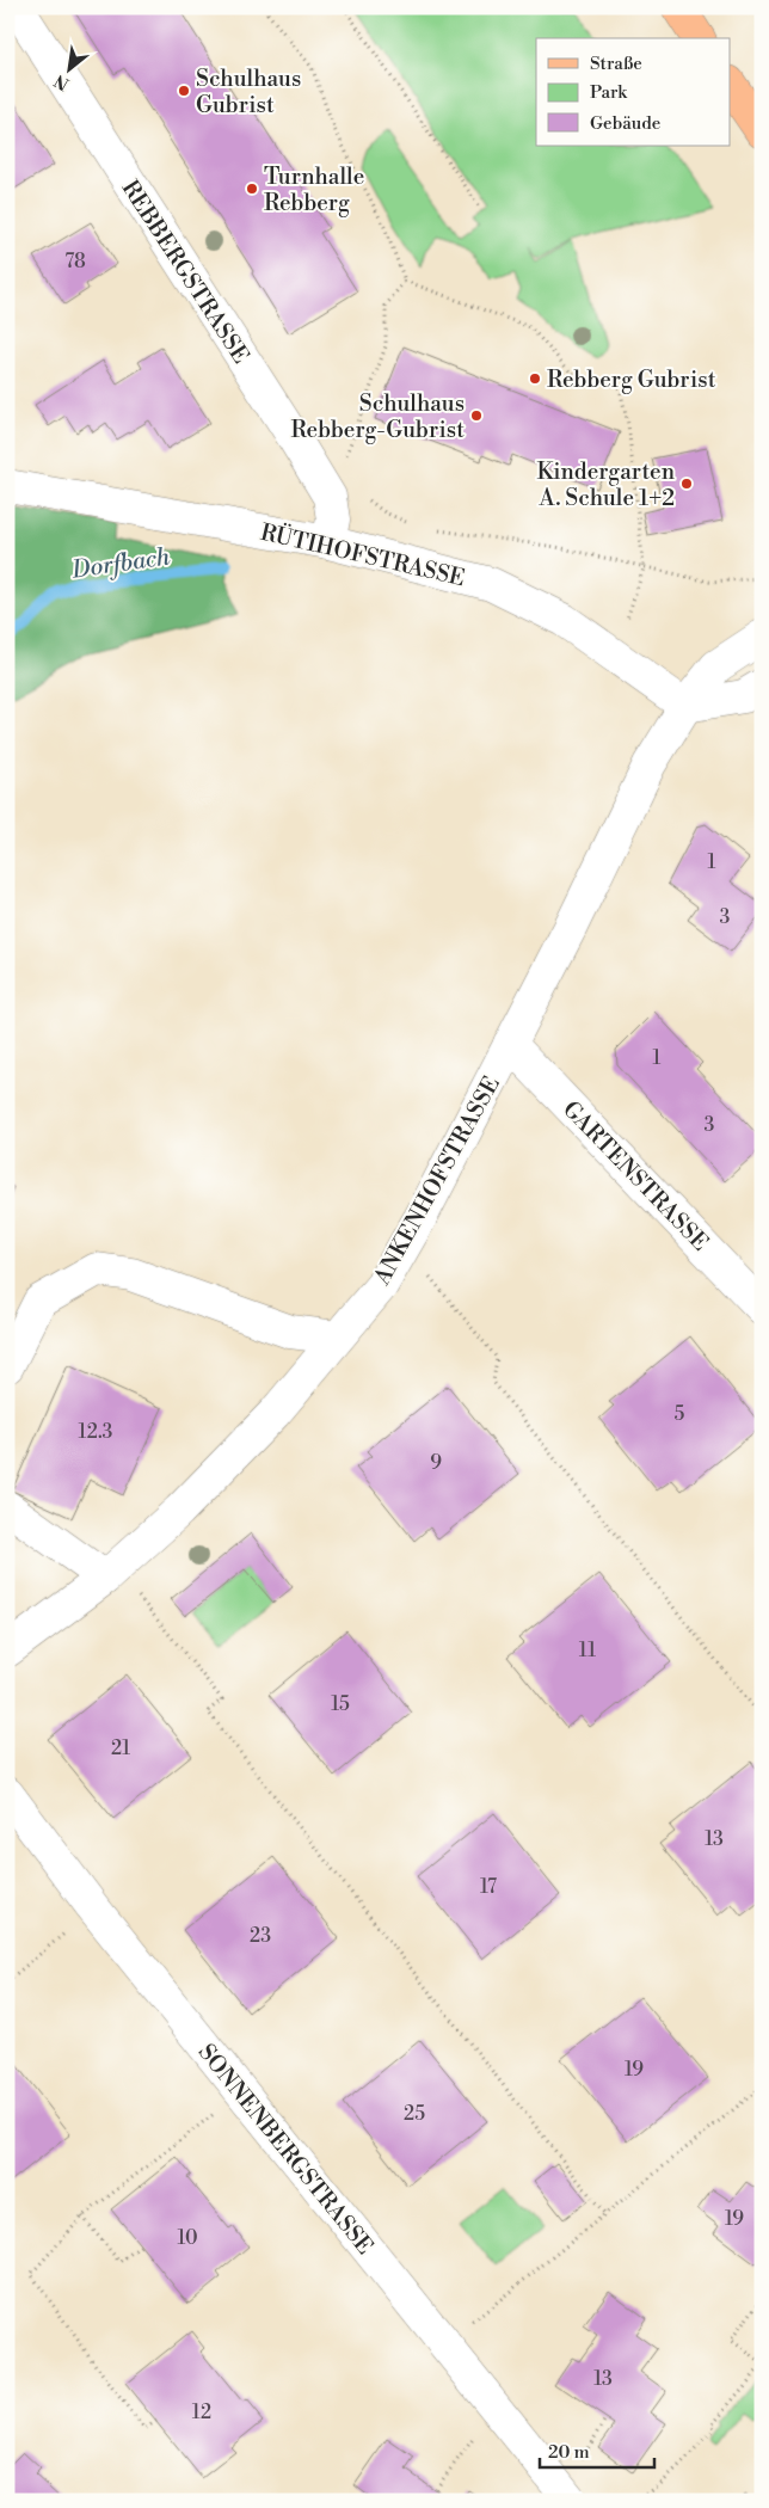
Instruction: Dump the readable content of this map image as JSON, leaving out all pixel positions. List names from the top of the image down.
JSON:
{
  "streets": {
    "street": [
      "REBBERGSTRASSE",
      "RÜTIHOFSTRASSE",
      "GARTENSTRASSE",
      "ANKENHOFSTRASSE",
      "SONNENBERGSTRASSE"
    ]
  },
  "crossings": [
    ["REBBERGSTRASSE", "RÜTIHOFSTRASSE"],
    ["RÜTIHOFSTRASSE", "ANKENHOFSTRASSE"],
    ["GARTENSTRASSE", "ANKENHOFSTRASSE"]
  ],
  "water": ["Dorfbach"],
  "places": [
    "Schulhaus Gubrist",
    "Turnhalle Rebberg",
    "Rebberg Gubrist",
    "Schulhaus Rebberg-Gubrist",
    "Kindergarten A. Schule 1+2"
  ],
  "house_numbers": [
    "78",
    "1",
    "3",
    "1",
    "3",
    "5",
    "12.3",
    "9",
    "11",
    "15",
    "21",
    "13",
    "17",
    "23",
    "19",
    "25",
    "19",
    "10",
    "13",
    "12"
  ],
  "legend": ["Straße", "Park", "Gebäude"],
  "scale_bar": "20 m",
  "north": "bottom left"
}
